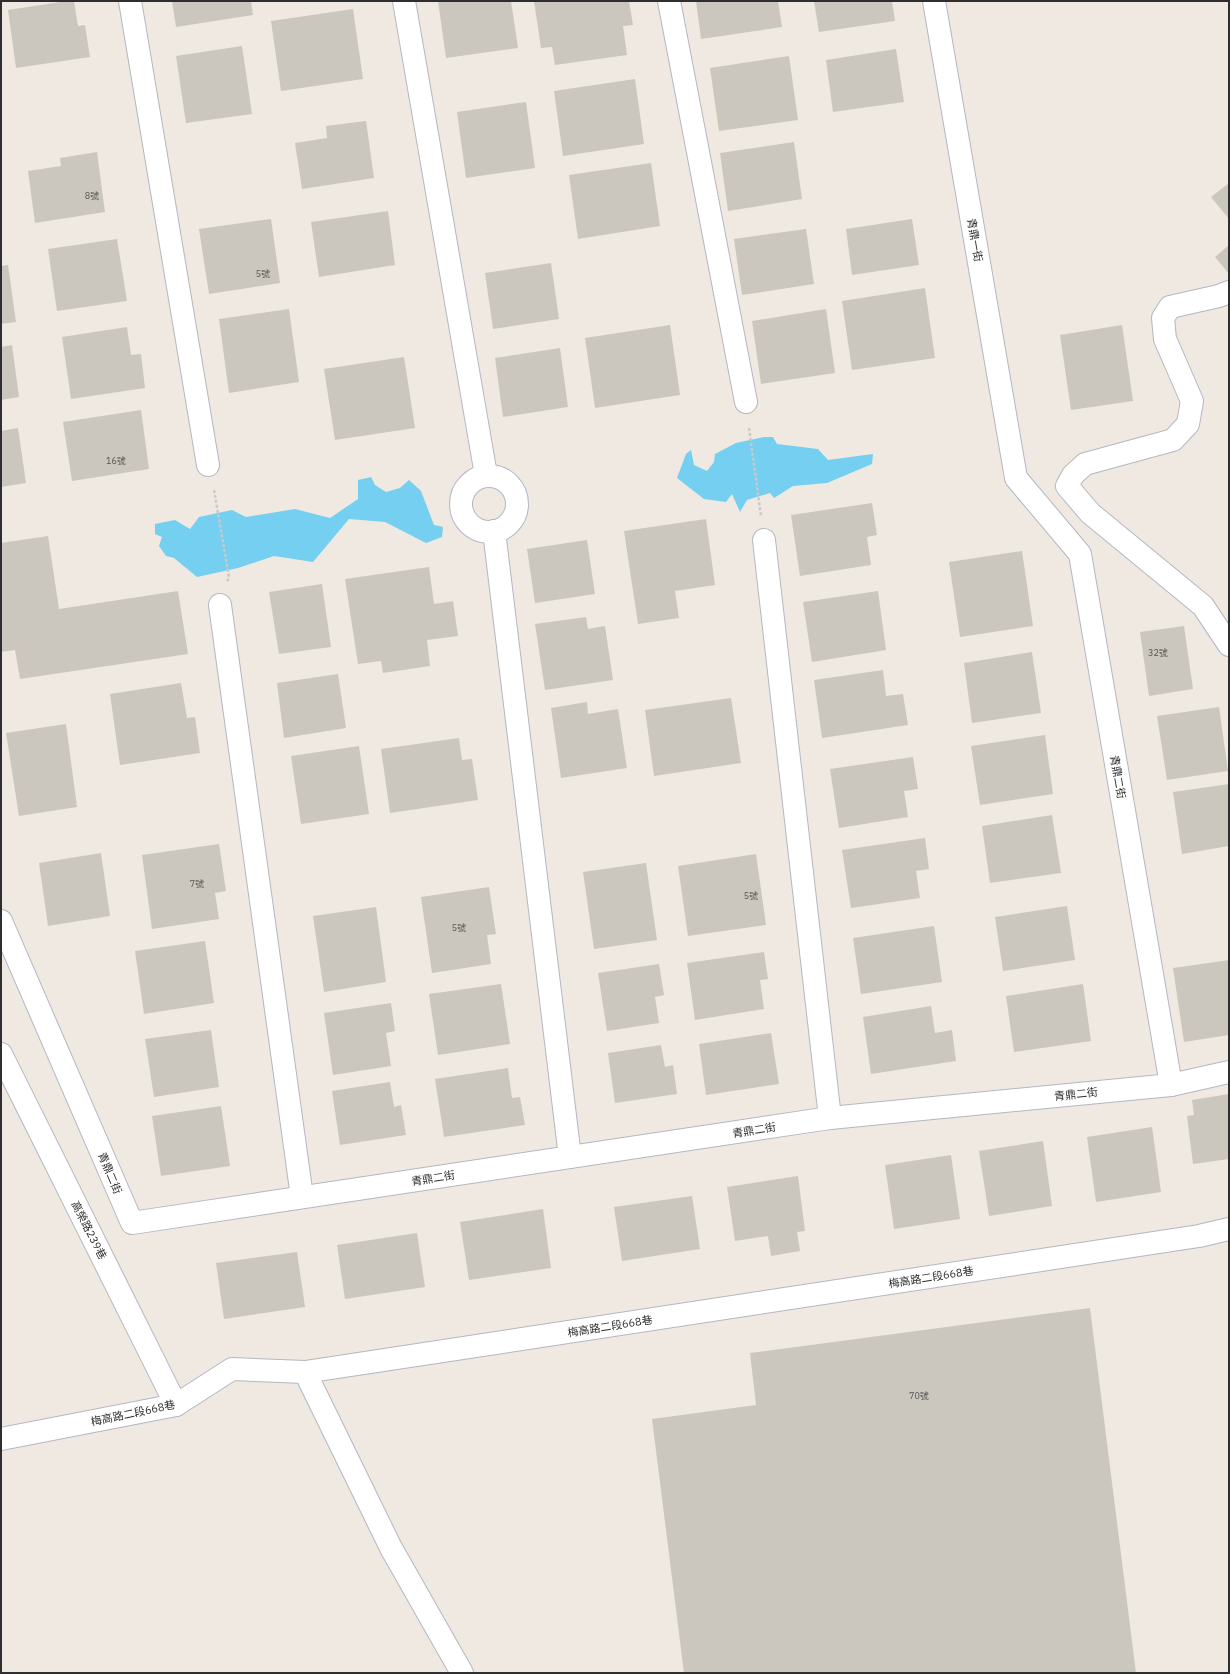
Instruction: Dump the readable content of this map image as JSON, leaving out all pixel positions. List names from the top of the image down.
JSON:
{
  "streets": {
    "street": [
      "青鼎一街",
      "青鼎二街",
      "高榮路239巷",
      "梅高路二段668巷"
    ]
  },
  "crossings": [
    ["青鼎一街", "青鼎二街"],
    ["高榮路239巷", "梅高路二段668巷"]
  ],
  "house_numbers": [
    "8號",
    "5號",
    "16號",
    "32號",
    "7號",
    "5號",
    "5號",
    "70號"
  ]
}
